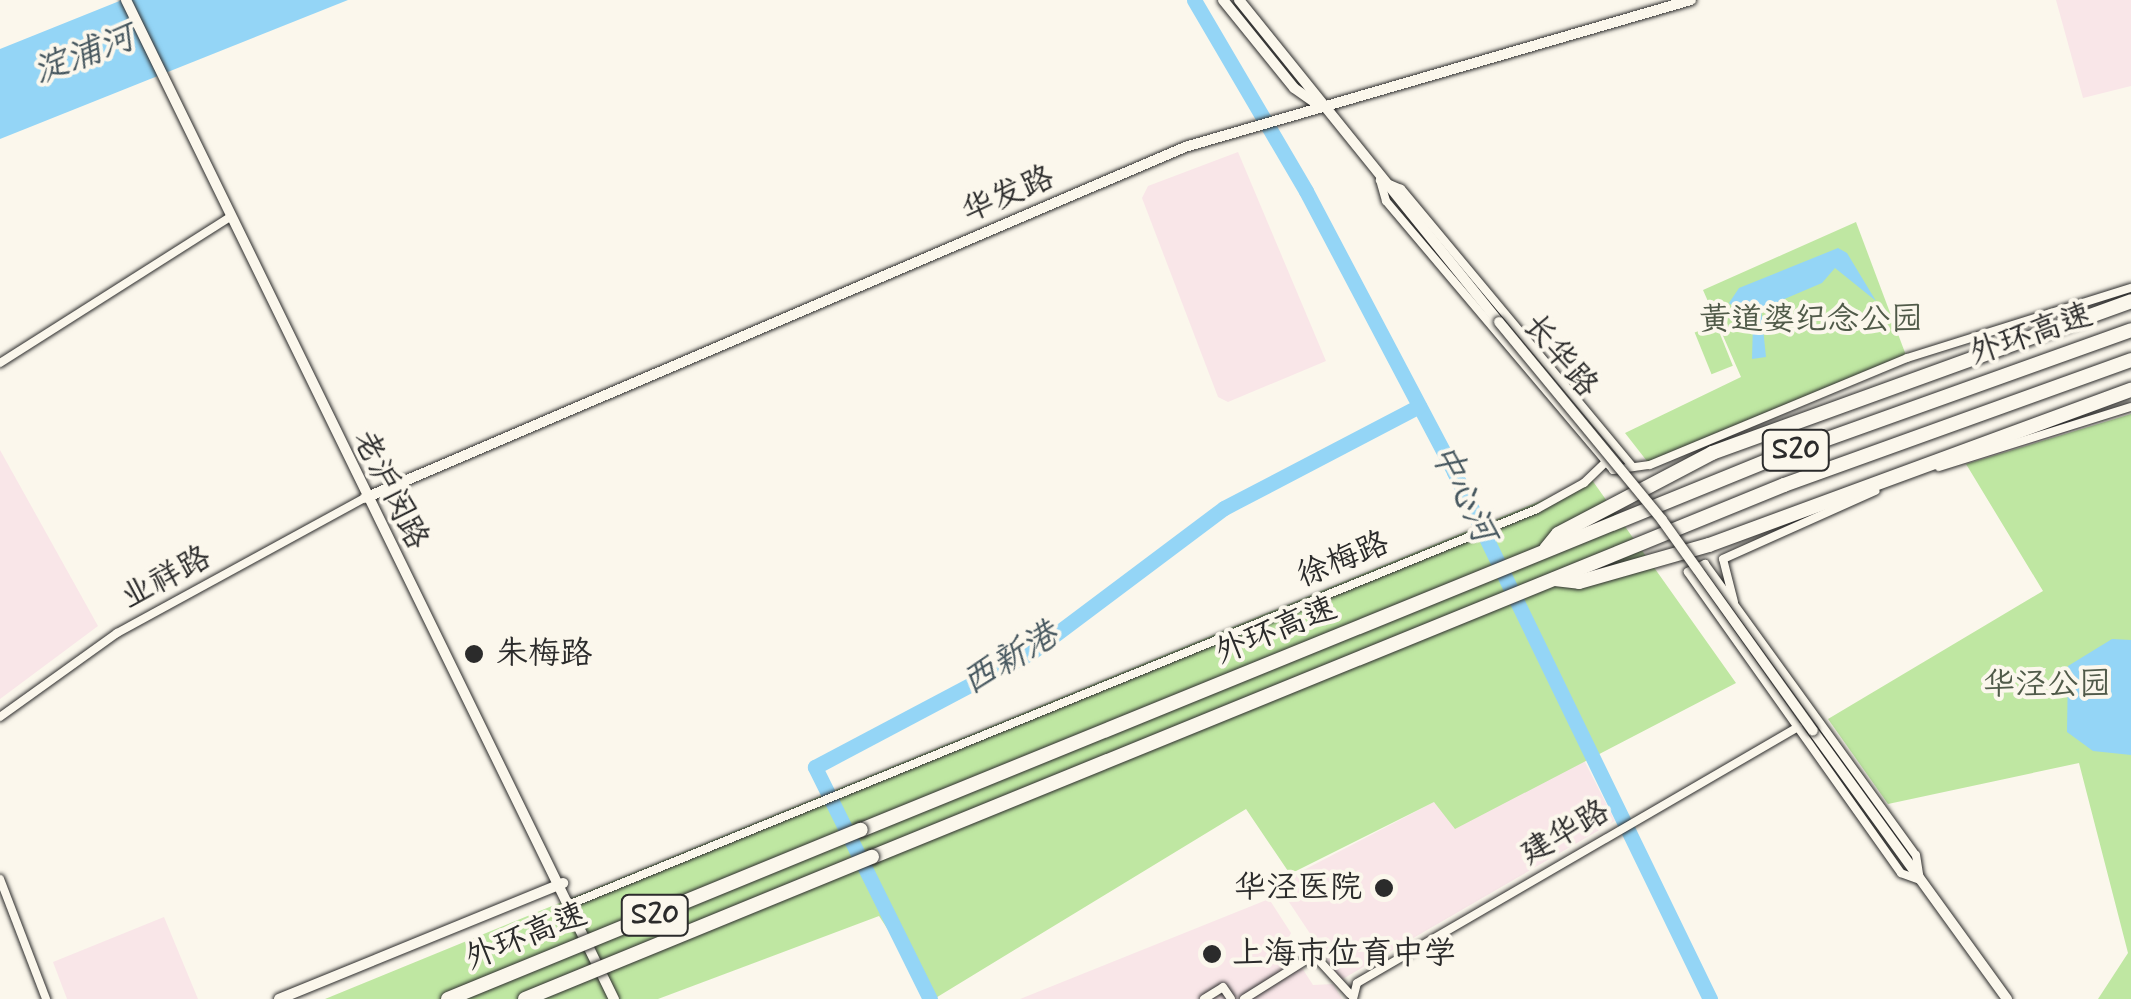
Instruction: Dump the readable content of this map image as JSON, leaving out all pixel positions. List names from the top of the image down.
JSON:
{
  "streets": {
    "highway": ["外环高速", "S20"],
    "street": [
      "华发路",
      "长华路",
      "老沪闵路",
      "徐梅路",
      "业祥路",
      "建华路"
    ]
  },
  "crossings": [
    ["华发路", "长华路"],
    ["华发路", "老沪闵路"],
    ["华发路", "业祥路"],
    ["长华路", "徐梅路"],
    ["长华路", "建华路"],
    ["老沪闵路", "徐梅路"],
    ["老沪闵路", "业祥路"]
  ],
  "water": ["淀浦河", "中心河", "西新港"],
  "parks": ["黄道婆纪念公园", "华泾公园"],
  "places": ["朱梅路", "华泾医院", "上海市位育中学"]
}
